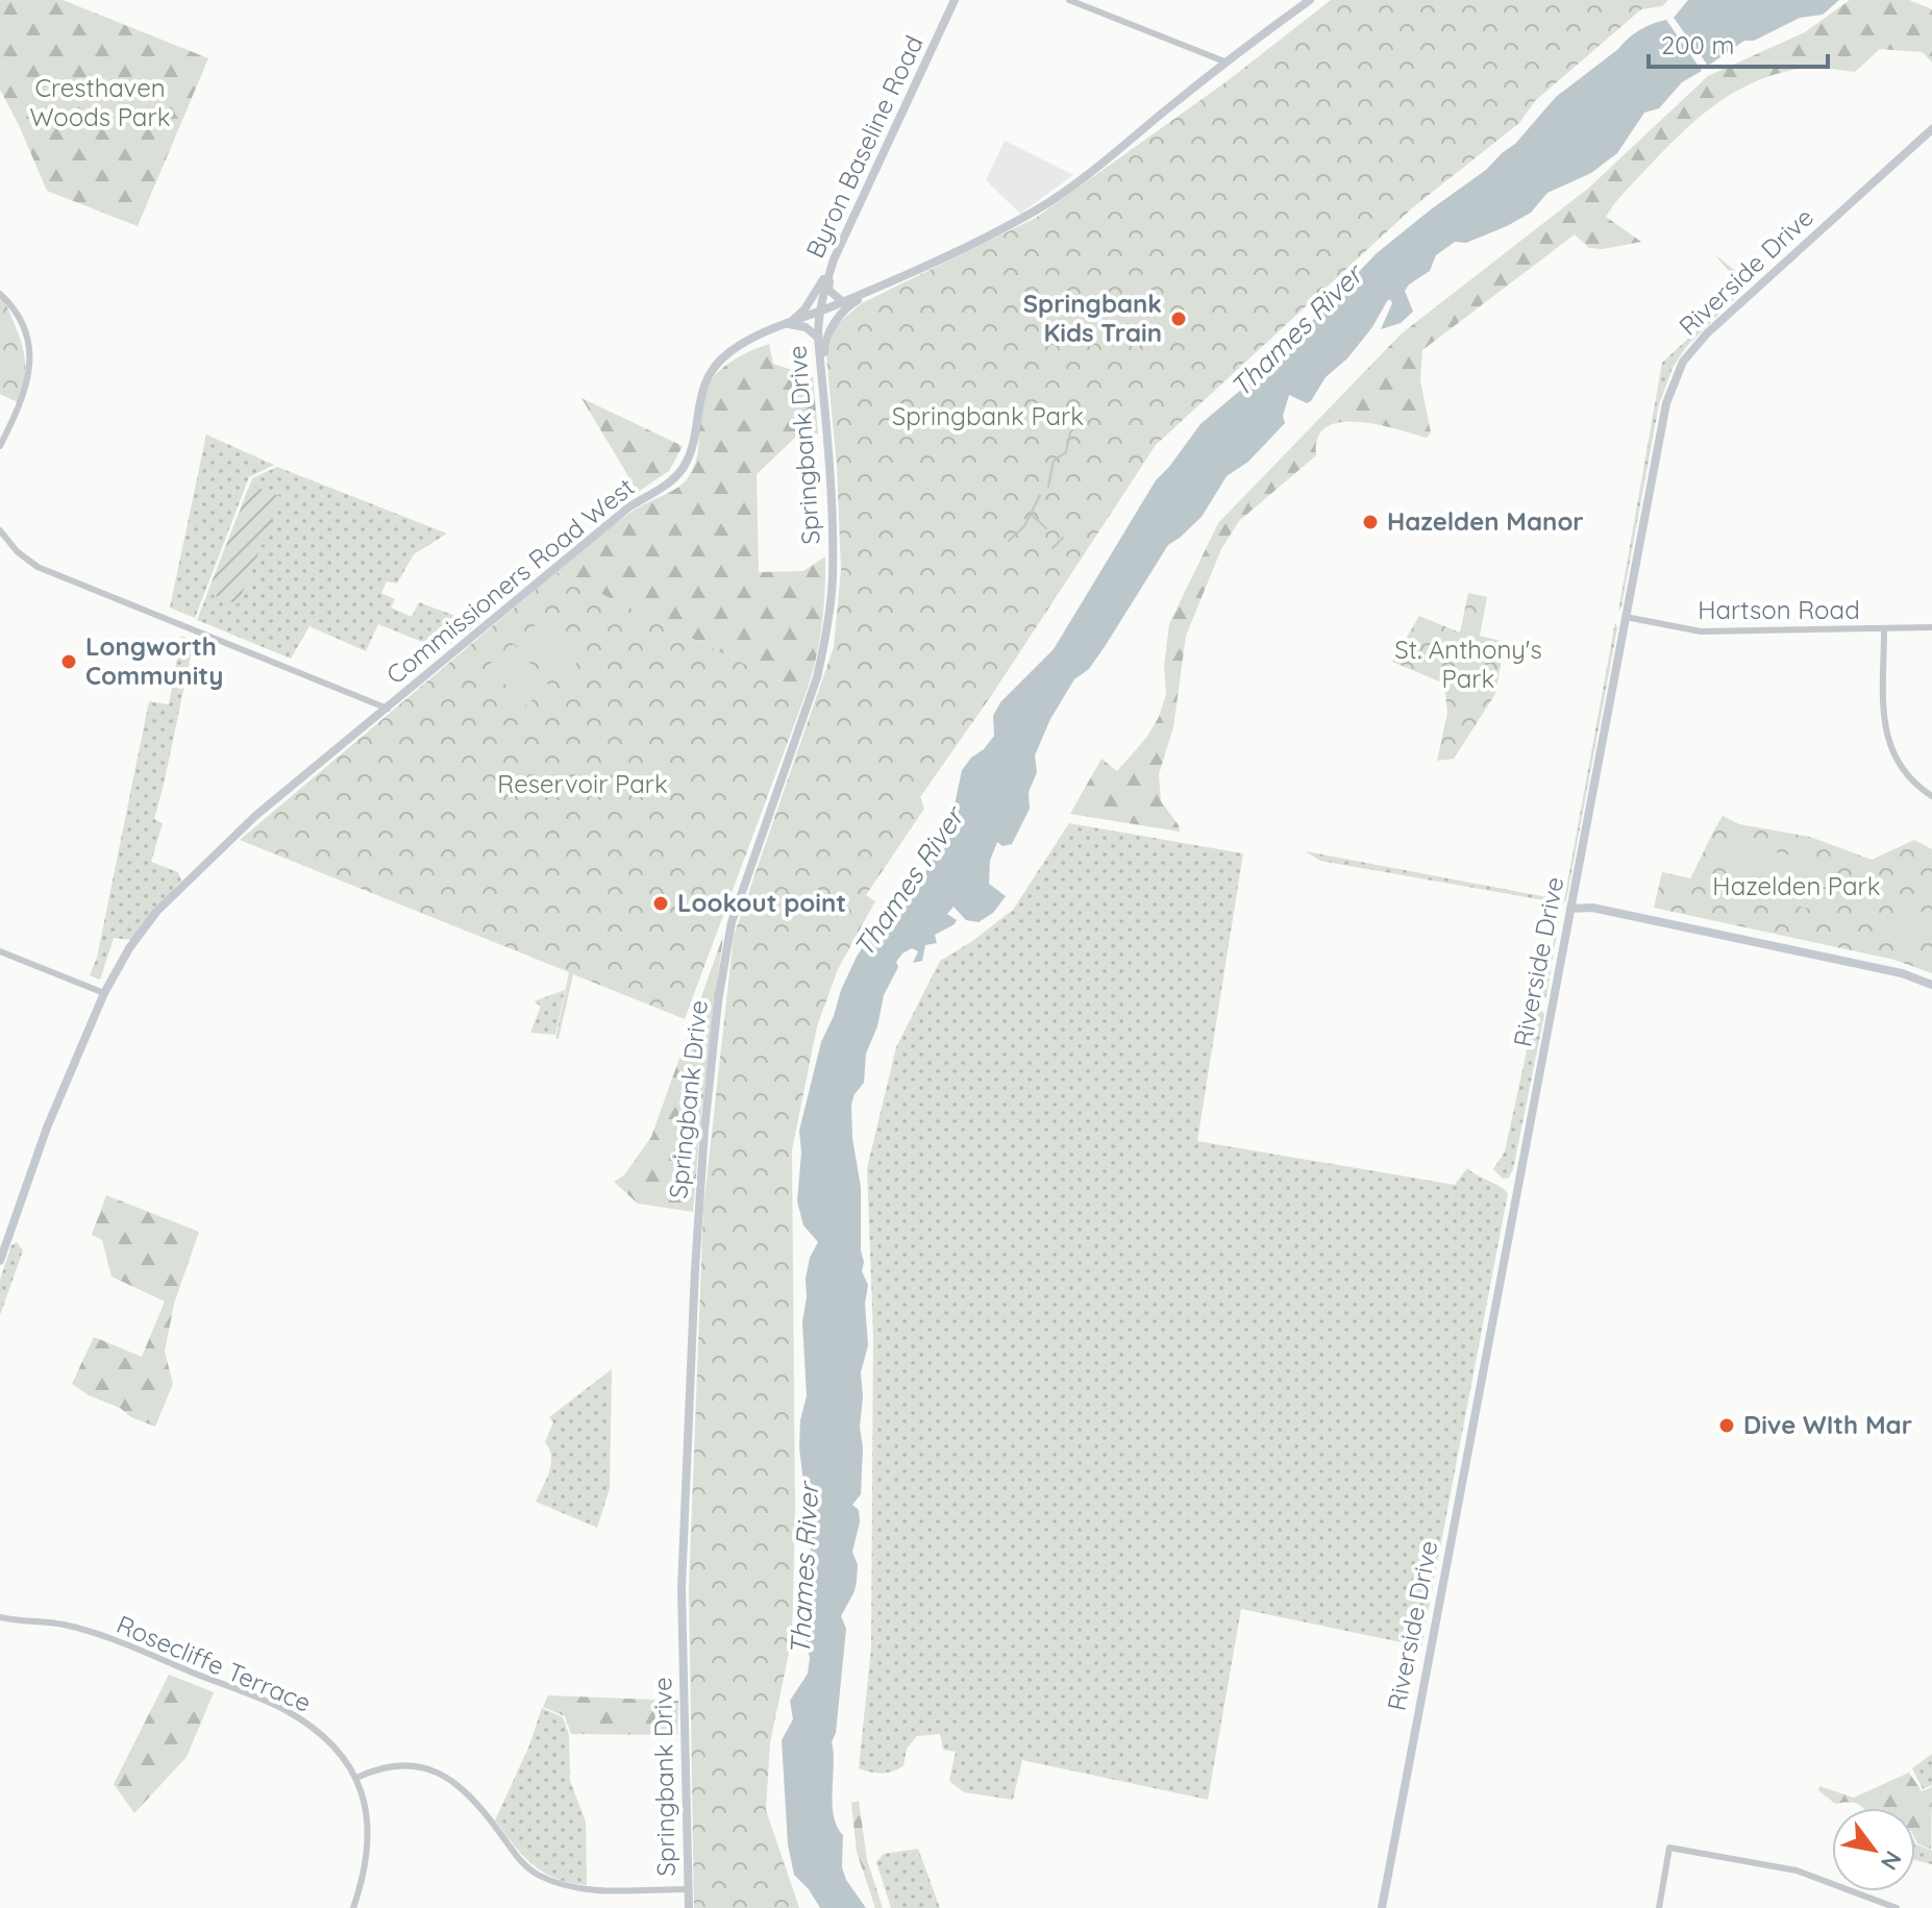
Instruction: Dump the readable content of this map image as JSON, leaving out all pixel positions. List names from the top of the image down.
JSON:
{
  "streets": {
    "main road": [
      "Byron Baseline Road",
      "Riverside Drive",
      "Springbank Drive",
      "Commissioners Road West"
    ],
    "street": ["Hartson Road", "Rosecliffe Terrace"]
  },
  "crossings": [
    ["Byron Baseline Road", "Springbank Drive"],
    ["Byron Baseline Road", "Commissioners Road West"],
    ["Riverside Drive", "Hartson Road"],
    ["Springbank Drive", "Commissioners Road West"]
  ],
  "water": ["Thames River"],
  "parks": [
    "Cresthaven Woods Park",
    "Springbank Park",
    "St. Anthony's Park",
    "Reservoir Park",
    "Hazelden Park"
  ],
  "places": [
    "Springbank Kids Train",
    "Hazelden Manor",
    "Longworth Community",
    "Lookout point",
    "Dive WIth Mar"
  ],
  "scale_bar": "200 m",
  "north": "bottom right"
}
